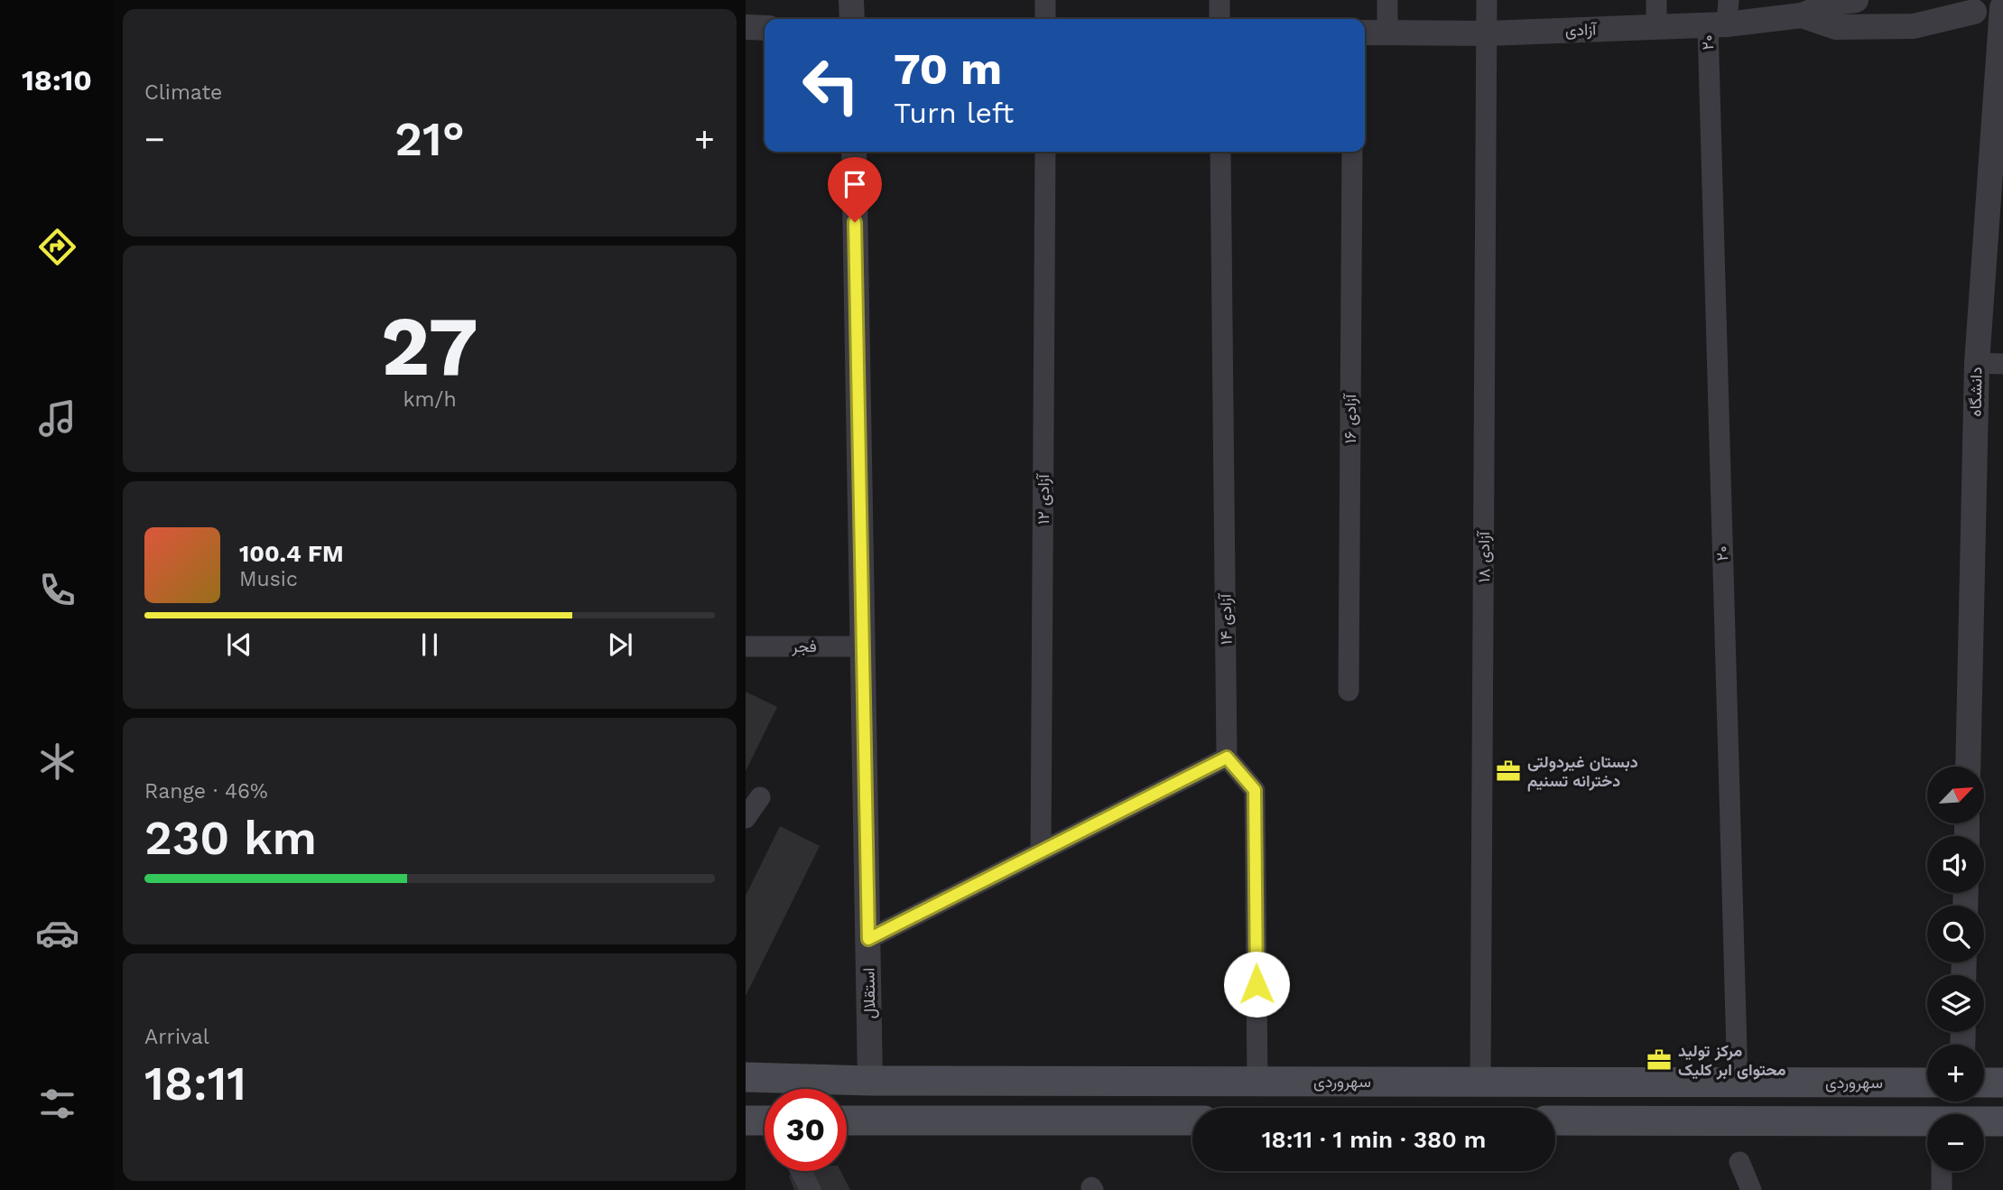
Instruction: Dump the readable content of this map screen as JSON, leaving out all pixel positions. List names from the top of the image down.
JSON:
{
  "streets": {
    "main road": ["سهروردی"],
    "street": [
      "آزادی",
      "۲۰",
      "دانشگاه",
      "آزادی ۱۶",
      "آزادی ۱۲",
      "آزادی ۱۸",
      "آزادی ۱۴",
      "فجر",
      "استقلال"
    ]
  },
  "crossings": [
    ["آزادی", "۲۰"],
    ["آزادی", "دانشگاه"],
    ["آزادی", "آزادی ۱۸"],
    ["۲۰", "سهروردی"],
    ["آزادی ۱۸", "سهروردی"],
    ["فجر", "استقلال"],
    ["استقلال", "سهروردی"]
  ],
  "places": {
    "office": ["دبستان غیردولتی دخترانه تسنیم", "مرکز تولید محتوای ابر کلیک"]
  },
  "north": "top right",
  "page": {
    "tabs": "18:10",
    "tile": [
      "Climate",
      ["27", "km/h"],
      ["Range · 46%", "230 km"],
      ["Arrival", "18:11"]
    ],
    "turn": ["70 m", "Turn left"],
    "heat": ["−", "21°", "+"],
    "song": ["100.4 FM", "Music"],
    "map_buttons": ["+", "−"],
    "limit": "30",
    "trip": "18:11 · 1 min · 380 m"
  }
}
